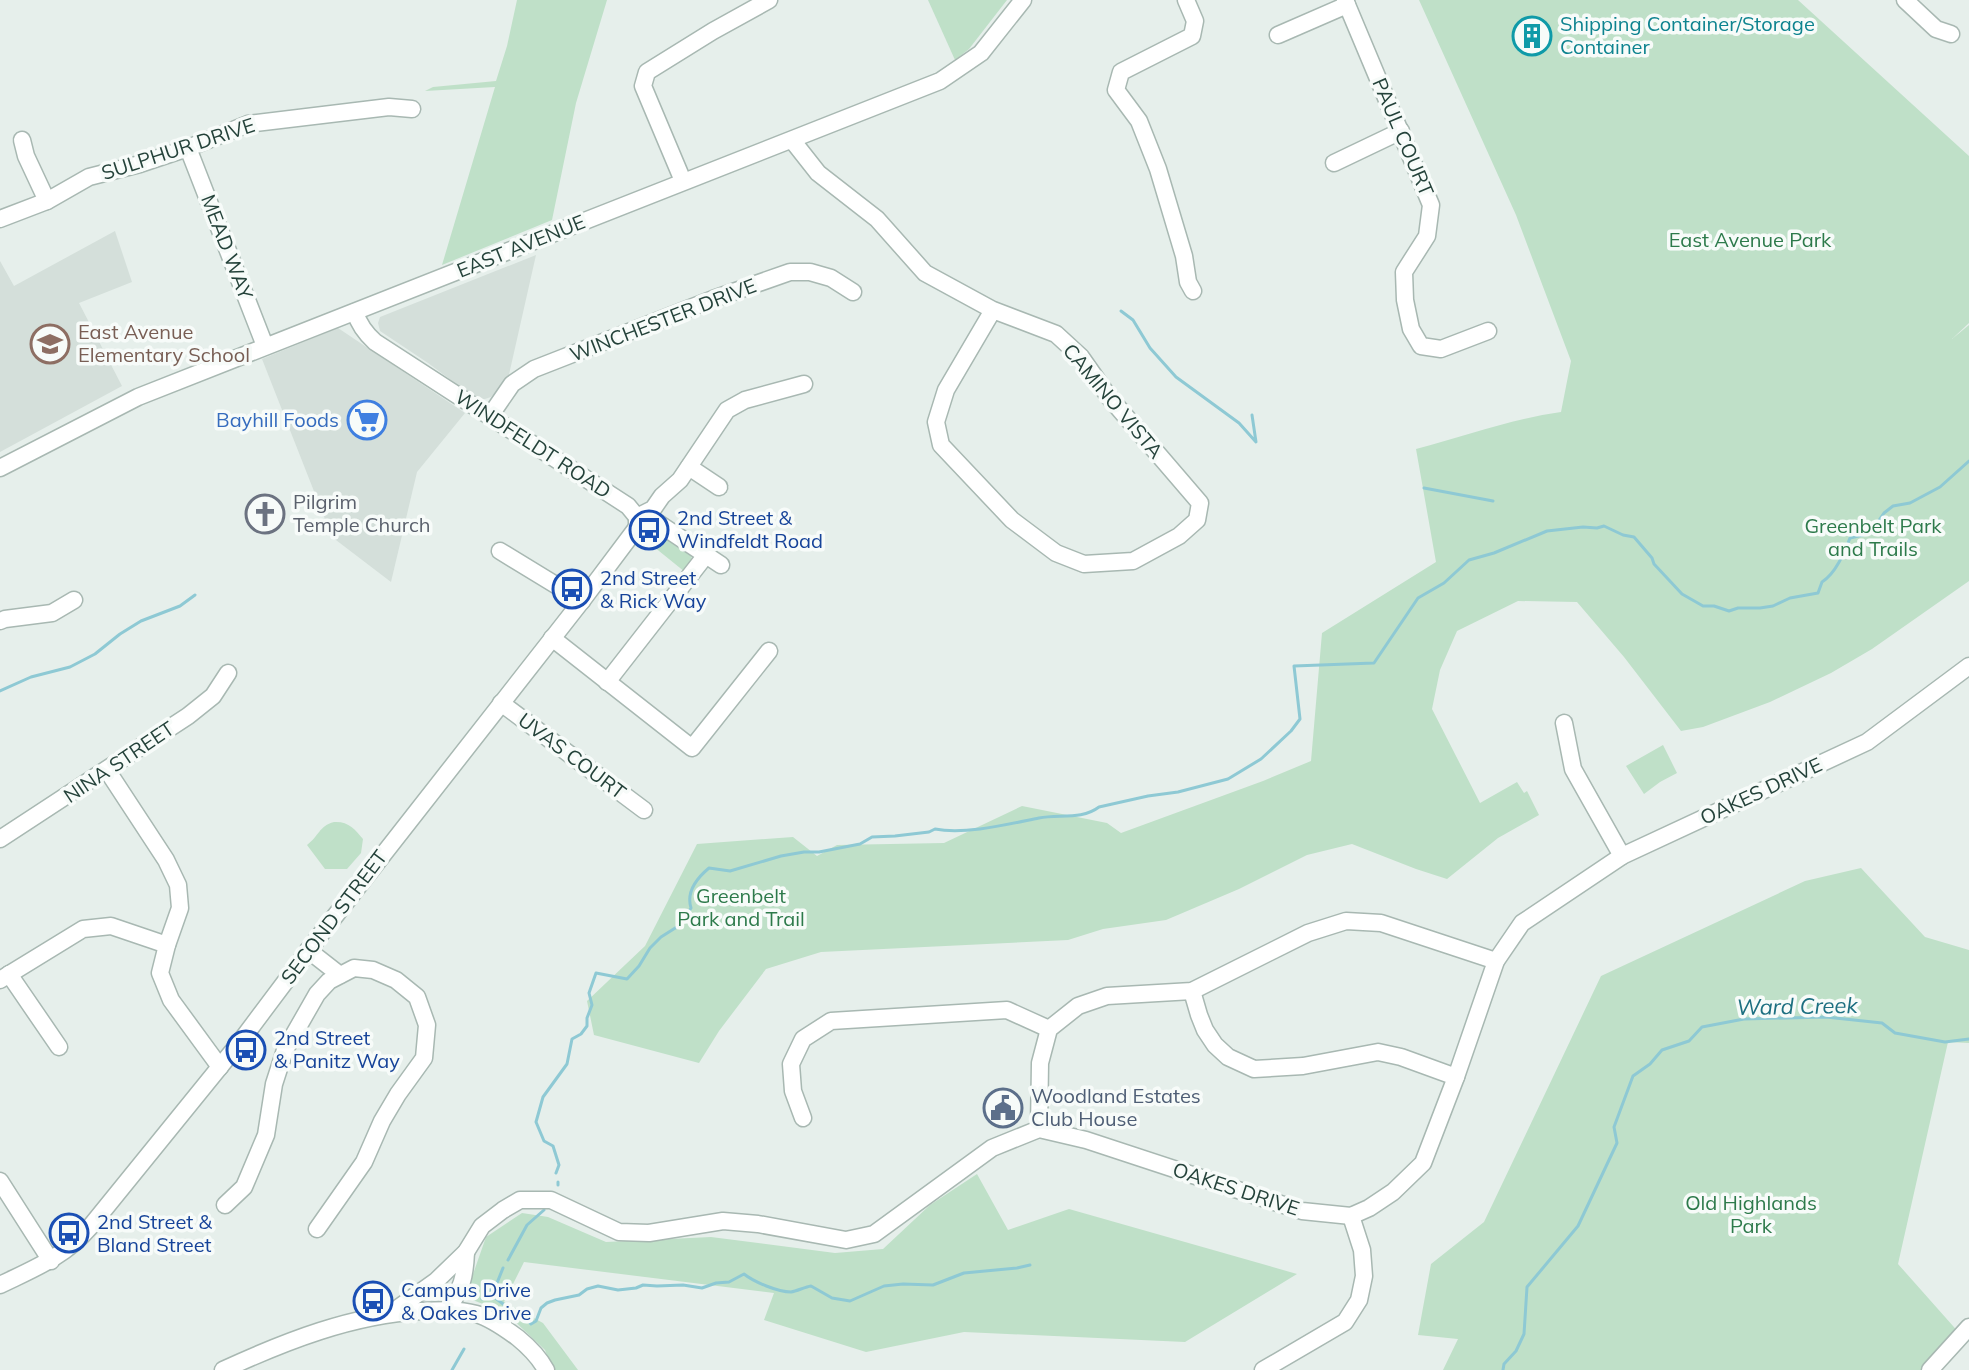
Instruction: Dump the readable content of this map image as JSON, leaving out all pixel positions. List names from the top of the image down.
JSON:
{
  "streets": {
    "street": [
      "PAUL COURT",
      "SULPHUR DRIVE",
      "EAST AVENUE",
      "MEAD WAY",
      "WINCHESTER DRIVE",
      "CAMINO VISTA",
      "WINDFELDT ROAD",
      "UVAS COURT",
      "NINA STREET",
      "OAKES DRIVE",
      "SECOND STREET"
    ]
  },
  "crossings": [
    ["SULPHUR DRIVE", "MEAD WAY"],
    ["EAST AVENUE", "MEAD WAY"],
    ["EAST AVENUE", "CAMINO VISTA"],
    ["EAST AVENUE", "WINDFELDT ROAD"],
    ["WINCHESTER DRIVE", "WINDFELDT ROAD"],
    ["WINDFELDT ROAD", "SECOND STREET"],
    ["UVAS COURT", "SECOND STREET"]
  ],
  "water": ["Ward Creek"],
  "parks": [
    "East Avenue Park",
    "Greenbelt Park and Trails",
    "Greenbelt Park and Trail",
    "Old Highlands Park"
  ],
  "places": {
    "building": ["Shipping Container/Storage Container"],
    "school or university": ["East Avenue Elementary School"],
    "supermarket": ["Bayhill Foods"],
    "church": ["Pilgrim Temple Church"],
    "bus stop": [
      "2nd Street & Windfeldt Road",
      "2nd Street & Rick Way",
      "2nd Street & Panitz Way",
      "2nd Street & Bland Street",
      "Campus Drive & Oakes Drive"
    ],
    "public building": ["Woodland Estates Club House"]
  }
}
